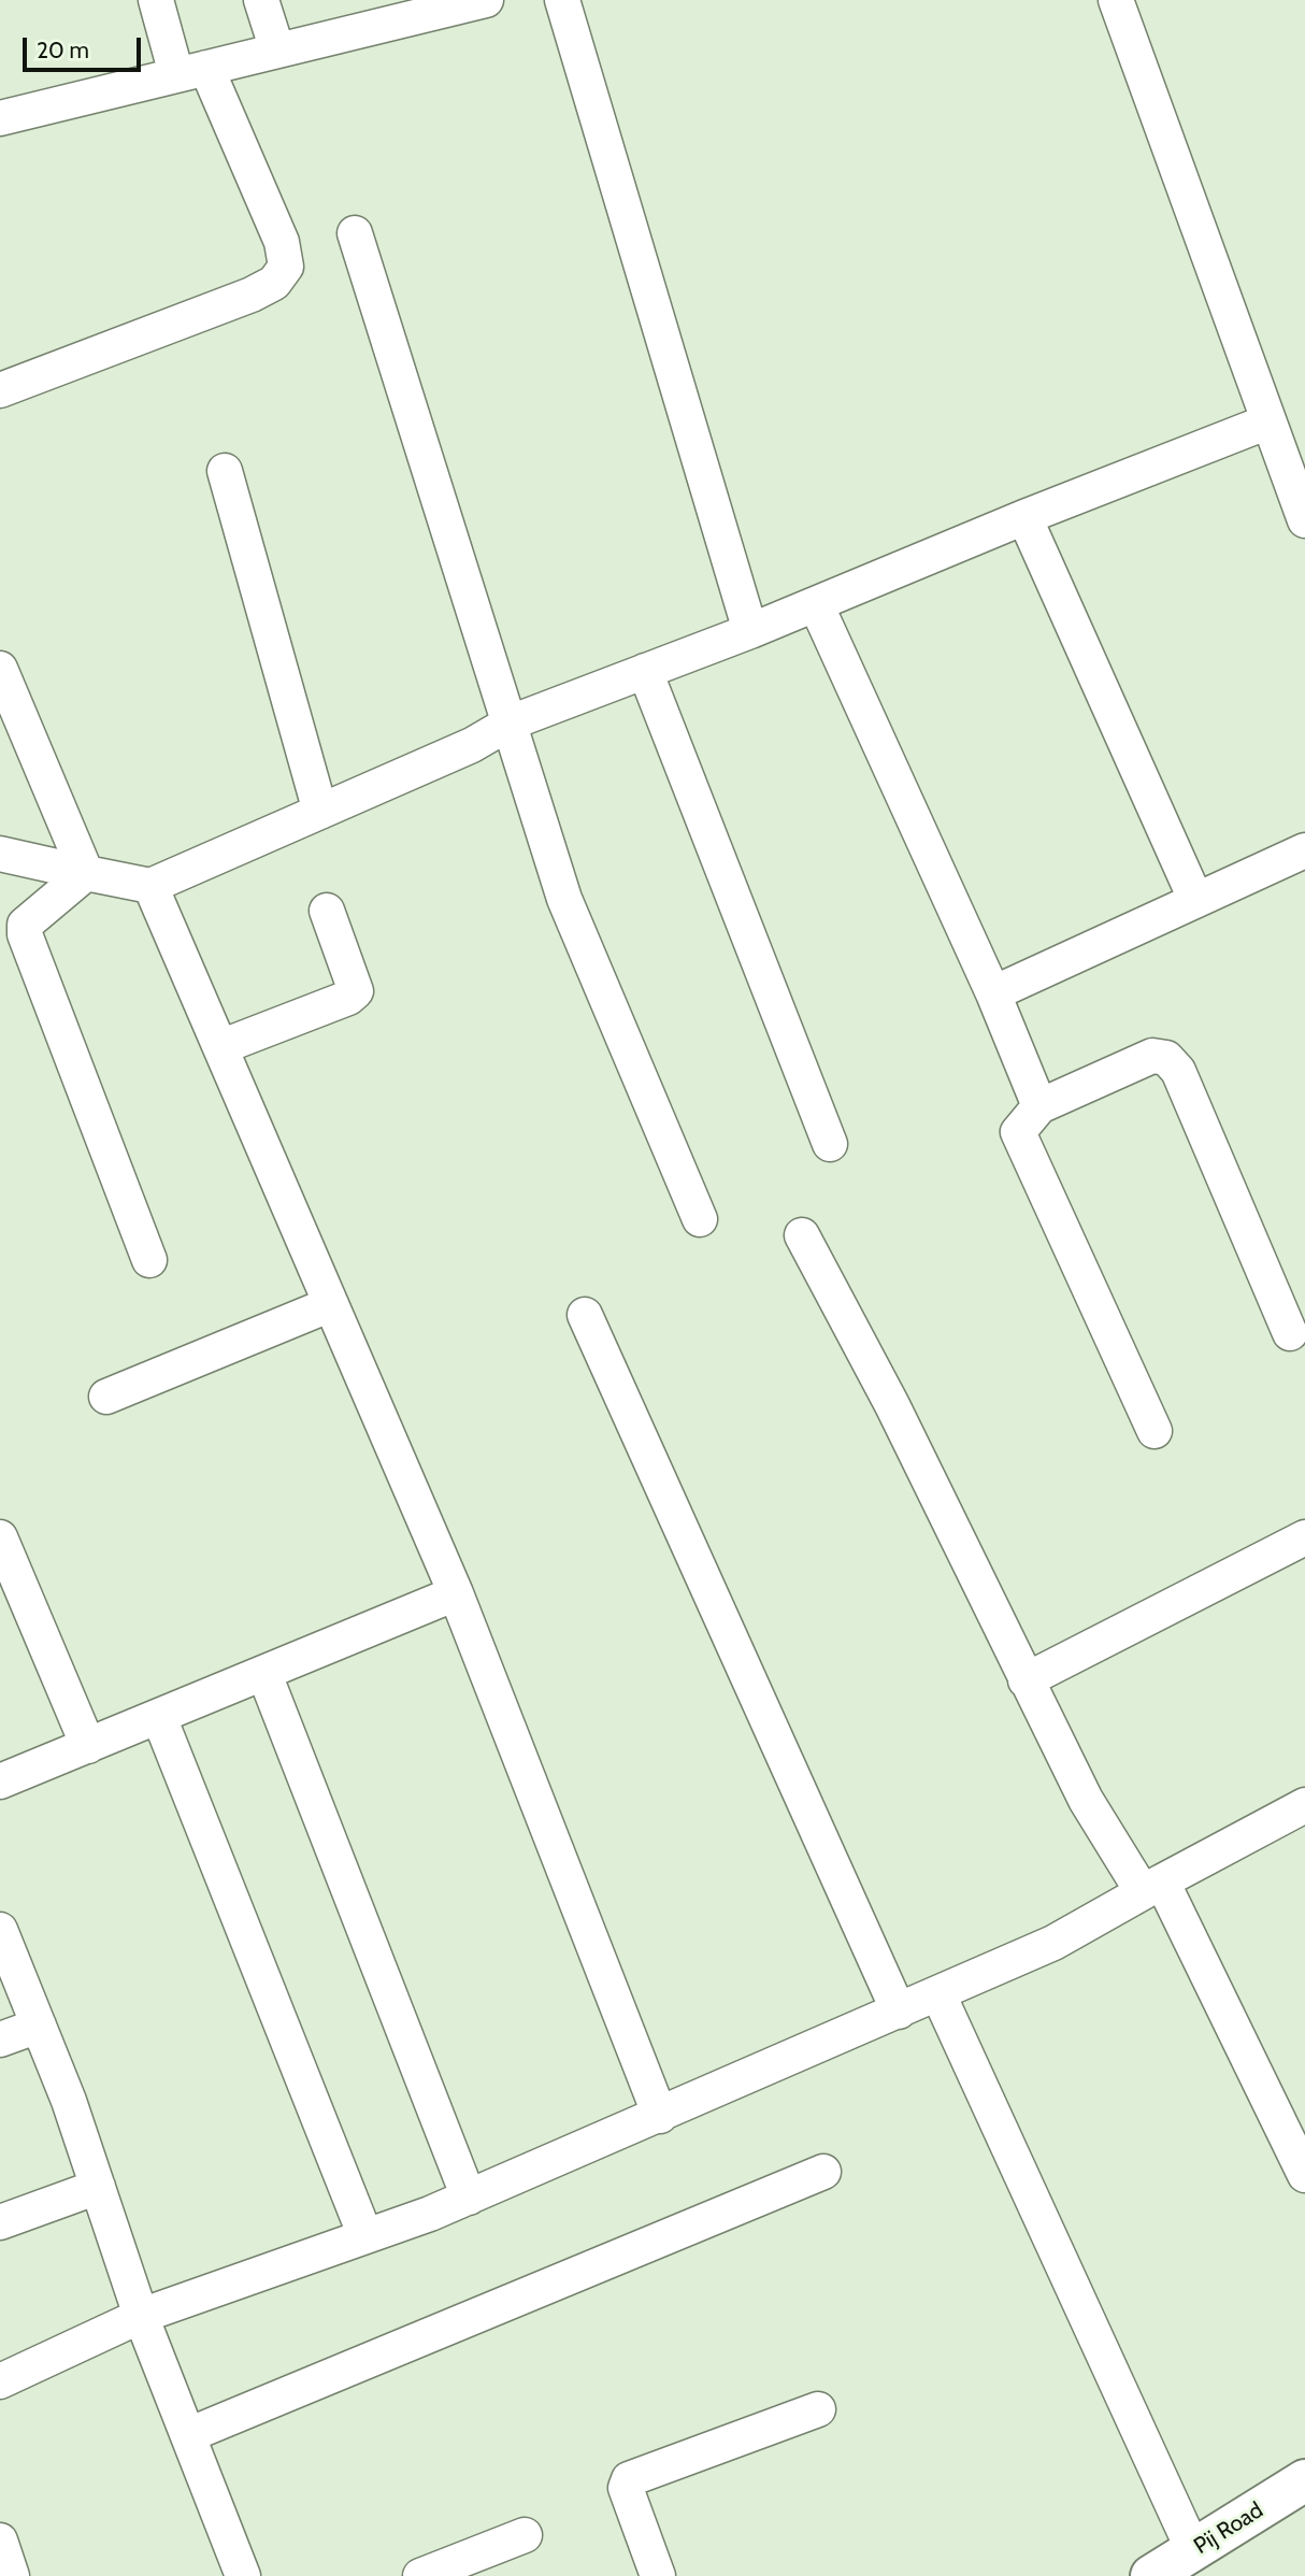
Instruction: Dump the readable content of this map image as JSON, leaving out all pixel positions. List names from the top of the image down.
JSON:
{
  "streets": {
    "main road": ["Pij Road"]
  },
  "scale_bar": "20 m"
}
